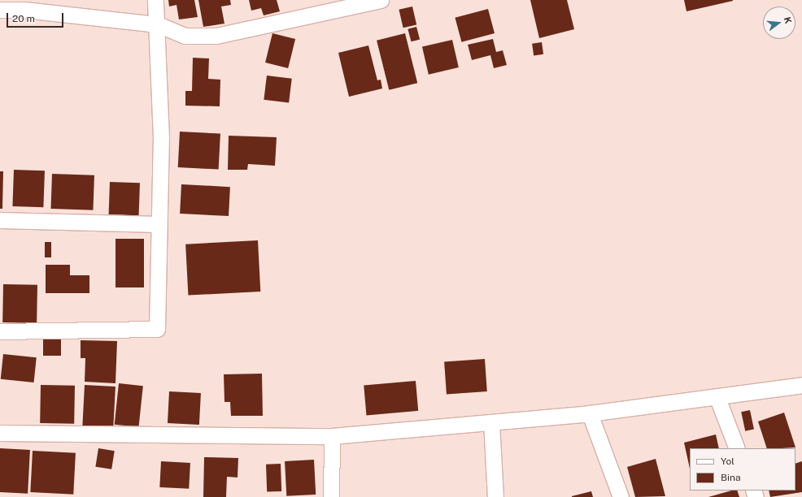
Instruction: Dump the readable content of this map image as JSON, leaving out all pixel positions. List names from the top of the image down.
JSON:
{
  "legend": ["Yol", "Bina"],
  "scale_bar": "20 m",
  "north": "right"
}
